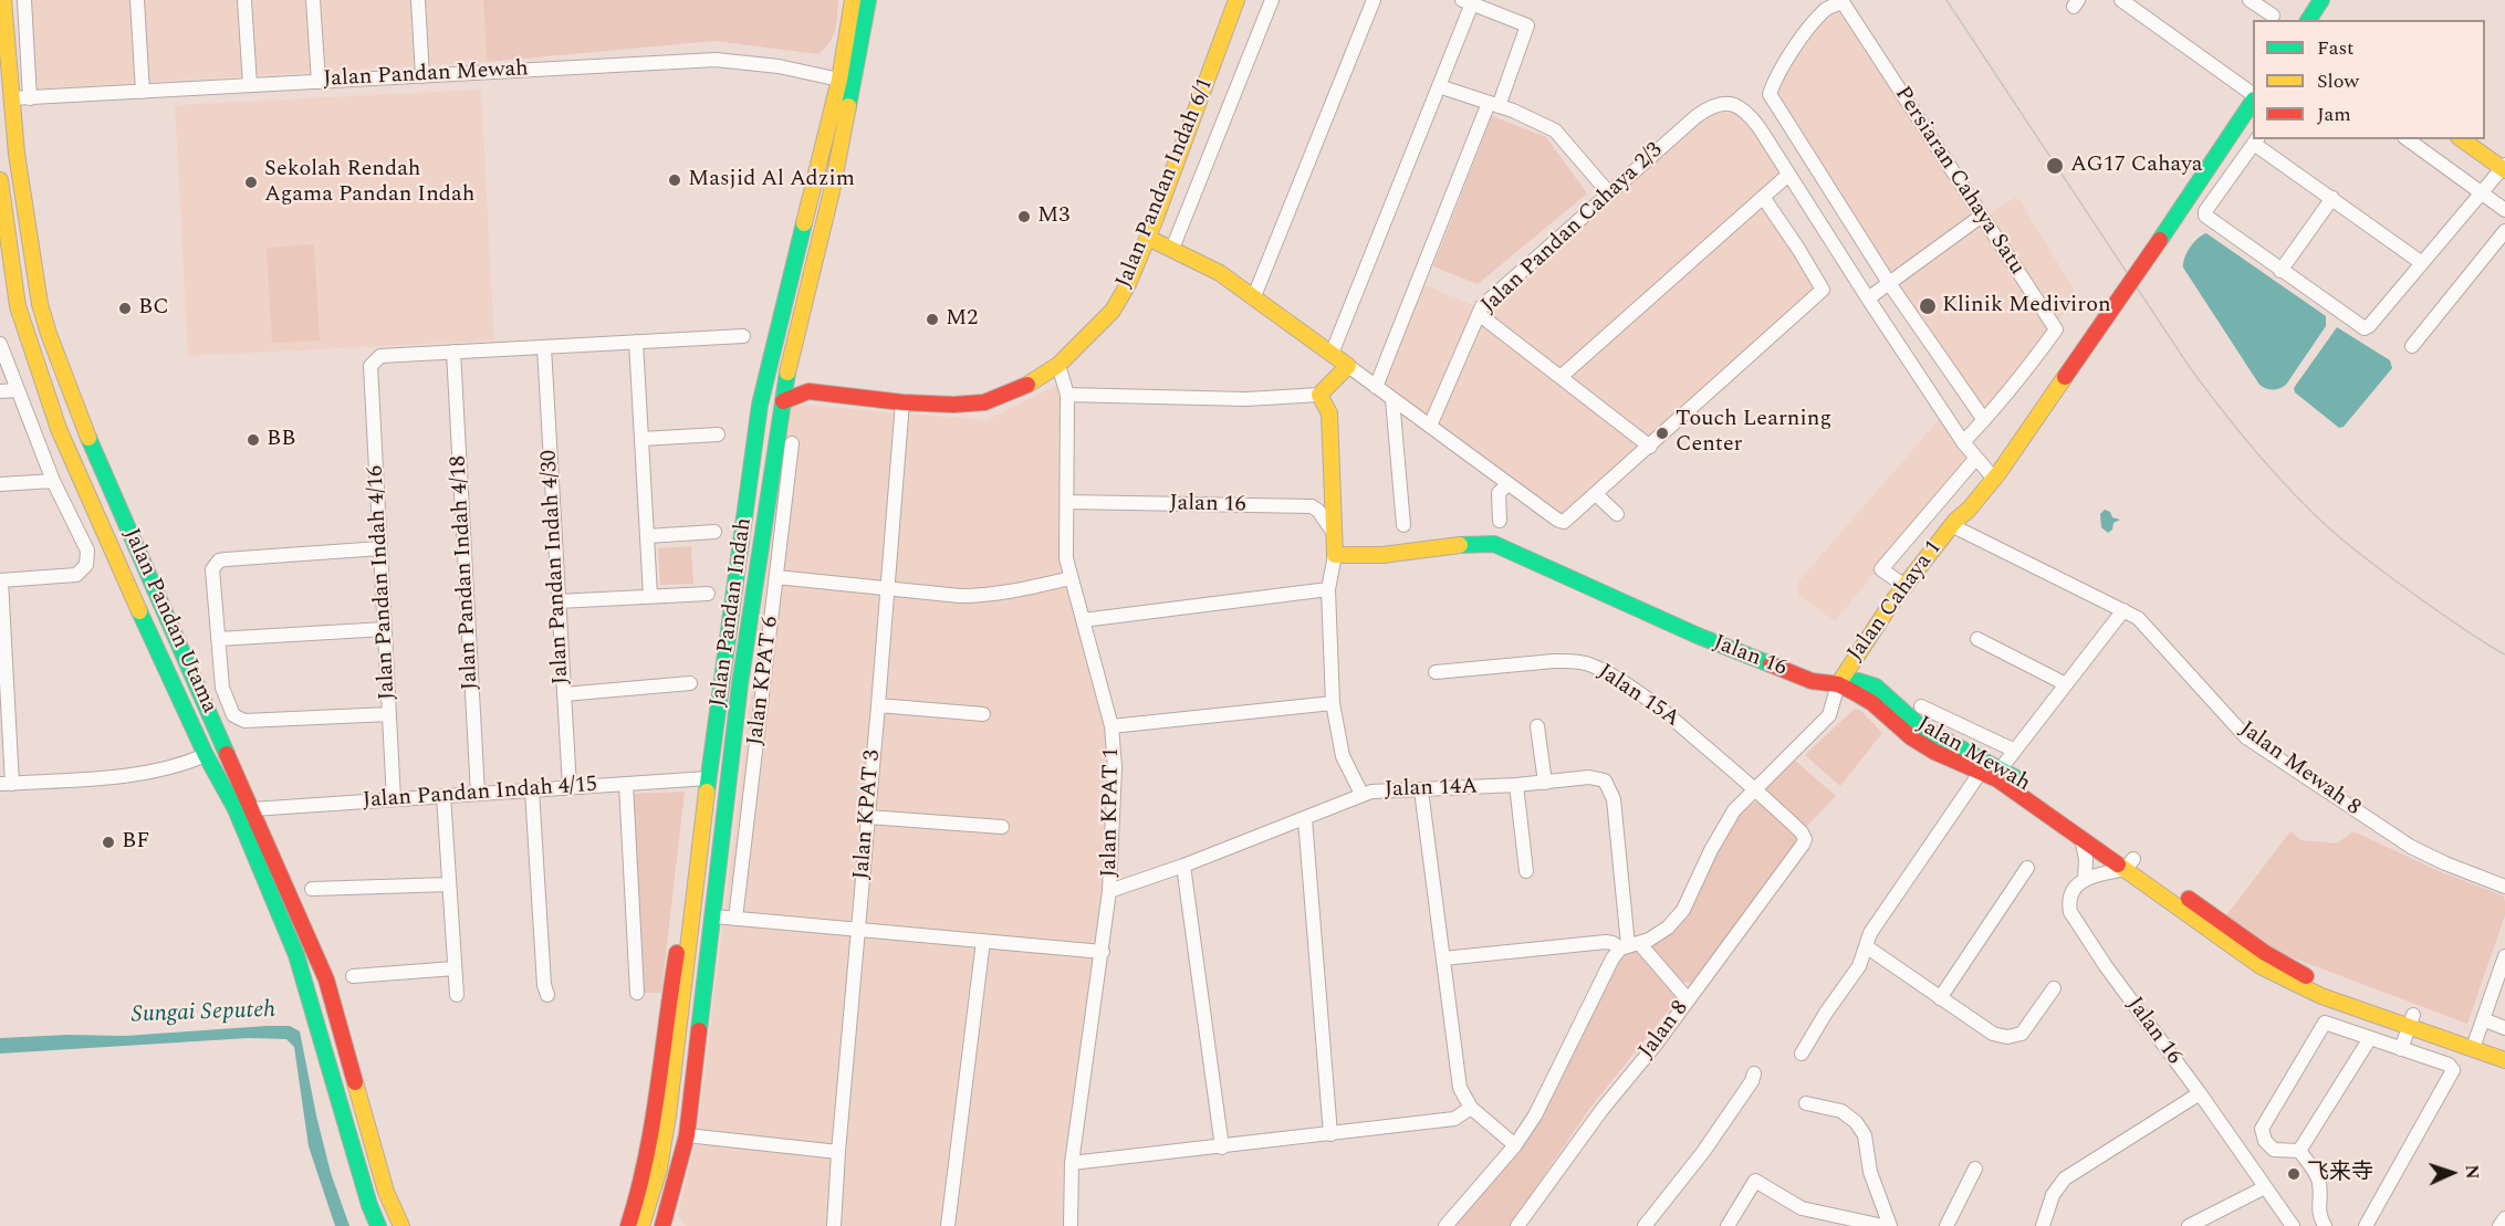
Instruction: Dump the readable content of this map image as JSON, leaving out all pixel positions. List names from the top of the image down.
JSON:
{
  "streets": {
    "main road": [
      "Jalan Pandan Indah 6/1",
      "Jalan 16",
      "Jalan Cahaya 1",
      "Jalan Pandan Indah",
      "Jalan Pandan Utama",
      "Jalan Mewah"
    ],
    "street": [
      "Jalan Pandan Mewah",
      "Persiaran Cahaya Satu",
      "Jalan Pandan Cahaya 2/3",
      "Jalan Pandan Indah 4/30",
      "Jalan Pandan Indah 4/18",
      "Jalan Pandan Indah 4/16",
      "Jalan KPAT 6",
      "Jalan 15A",
      "Jalan Mewah 8",
      "Jalan 14A",
      "Jalan Pandan Indah 4/15",
      "Jalan KPAT 1",
      "Jalan KPAT 3",
      "Jalan 8"
    ]
  },
  "crossings": [
    ["Jalan Pandan Mewah", "Jalan Pandan Indah"],
    ["Jalan Pandan Mewah", "Jalan Pandan Utama"],
    ["Jalan Pandan Indah 6/1", "Jalan Pandan Indah"],
    ["Jalan Pandan Indah 6/1", "Jalan KPAT 1"],
    ["Jalan Pandan Indah 6/1", "Jalan KPAT 3"],
    ["Jalan 16", "Jalan Cahaya 1"],
    ["Jalan 16", "Jalan Mewah"],
    ["Jalan 16", "Jalan KPAT 1"],
    ["Jalan Pandan Indah 4/30", "Jalan Pandan Indah 4/15"],
    ["Jalan Pandan Indah 4/18", "Jalan Pandan Indah 4/16"],
    ["Jalan Pandan Indah 4/18", "Jalan Pandan Indah 4/15"],
    ["Jalan Pandan Indah 4/16", "Jalan Pandan Indah 4/15"],
    ["Jalan Cahaya 1", "Jalan Mewah"],
    ["Jalan Cahaya 1", "Jalan Mewah 8"],
    ["Jalan Pandan Indah", "Jalan Pandan Indah 4/15"],
    ["Jalan Pandan Utama", "Jalan Pandan Indah 4/15"],
    ["Jalan 15A", "Jalan 8"],
    ["Jalan 14A", "Jalan KPAT 1"]
  ],
  "water": ["Sungai Seputeh"],
  "places": [
    "AG17 Cahaya",
    "Masjid Al Adzim",
    "Sekolah Rendah Agama Pandan Indah",
    "M3",
    "Klinik Mediviron",
    "BC",
    "M2",
    "Touch Learning Center",
    "BB",
    "BF",
    "飞来寺"
  ],
  "legend": ["Fast", "Slow", "Jam"],
  "north": "right"
}
